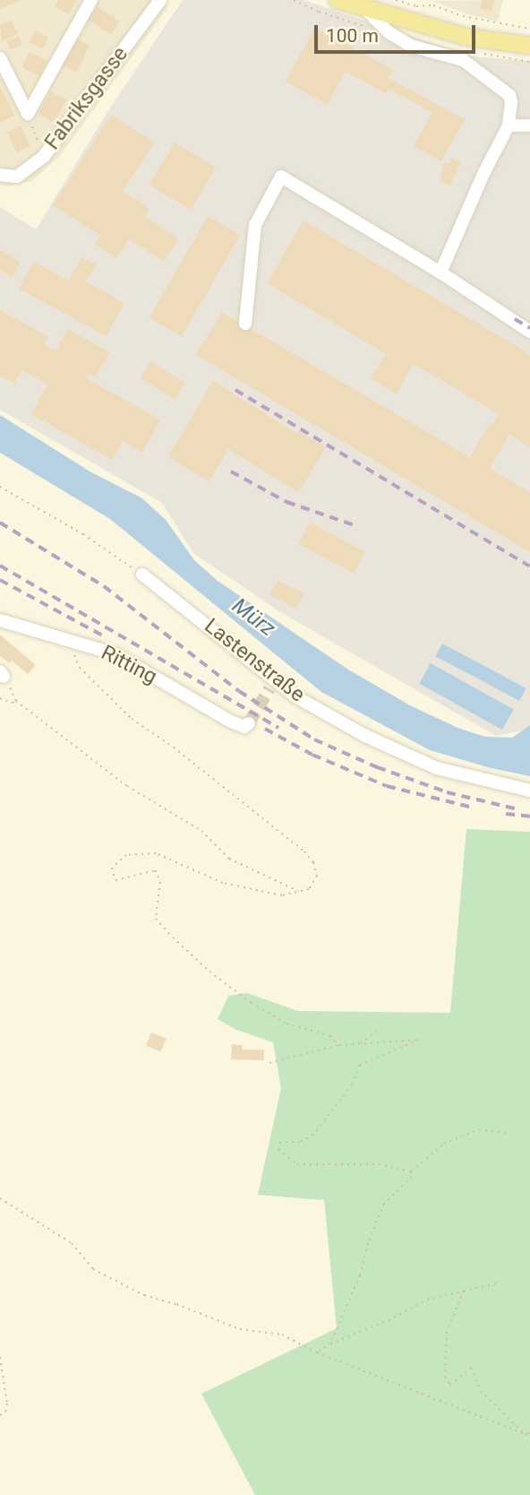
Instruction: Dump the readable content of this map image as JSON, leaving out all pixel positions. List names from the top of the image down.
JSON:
{
  "streets": {
    "street": ["Fabriksgasse", "Lastenstraße", "Ritting"]
  },
  "water": ["Mürz"],
  "scale_bar": "100 m"
}
